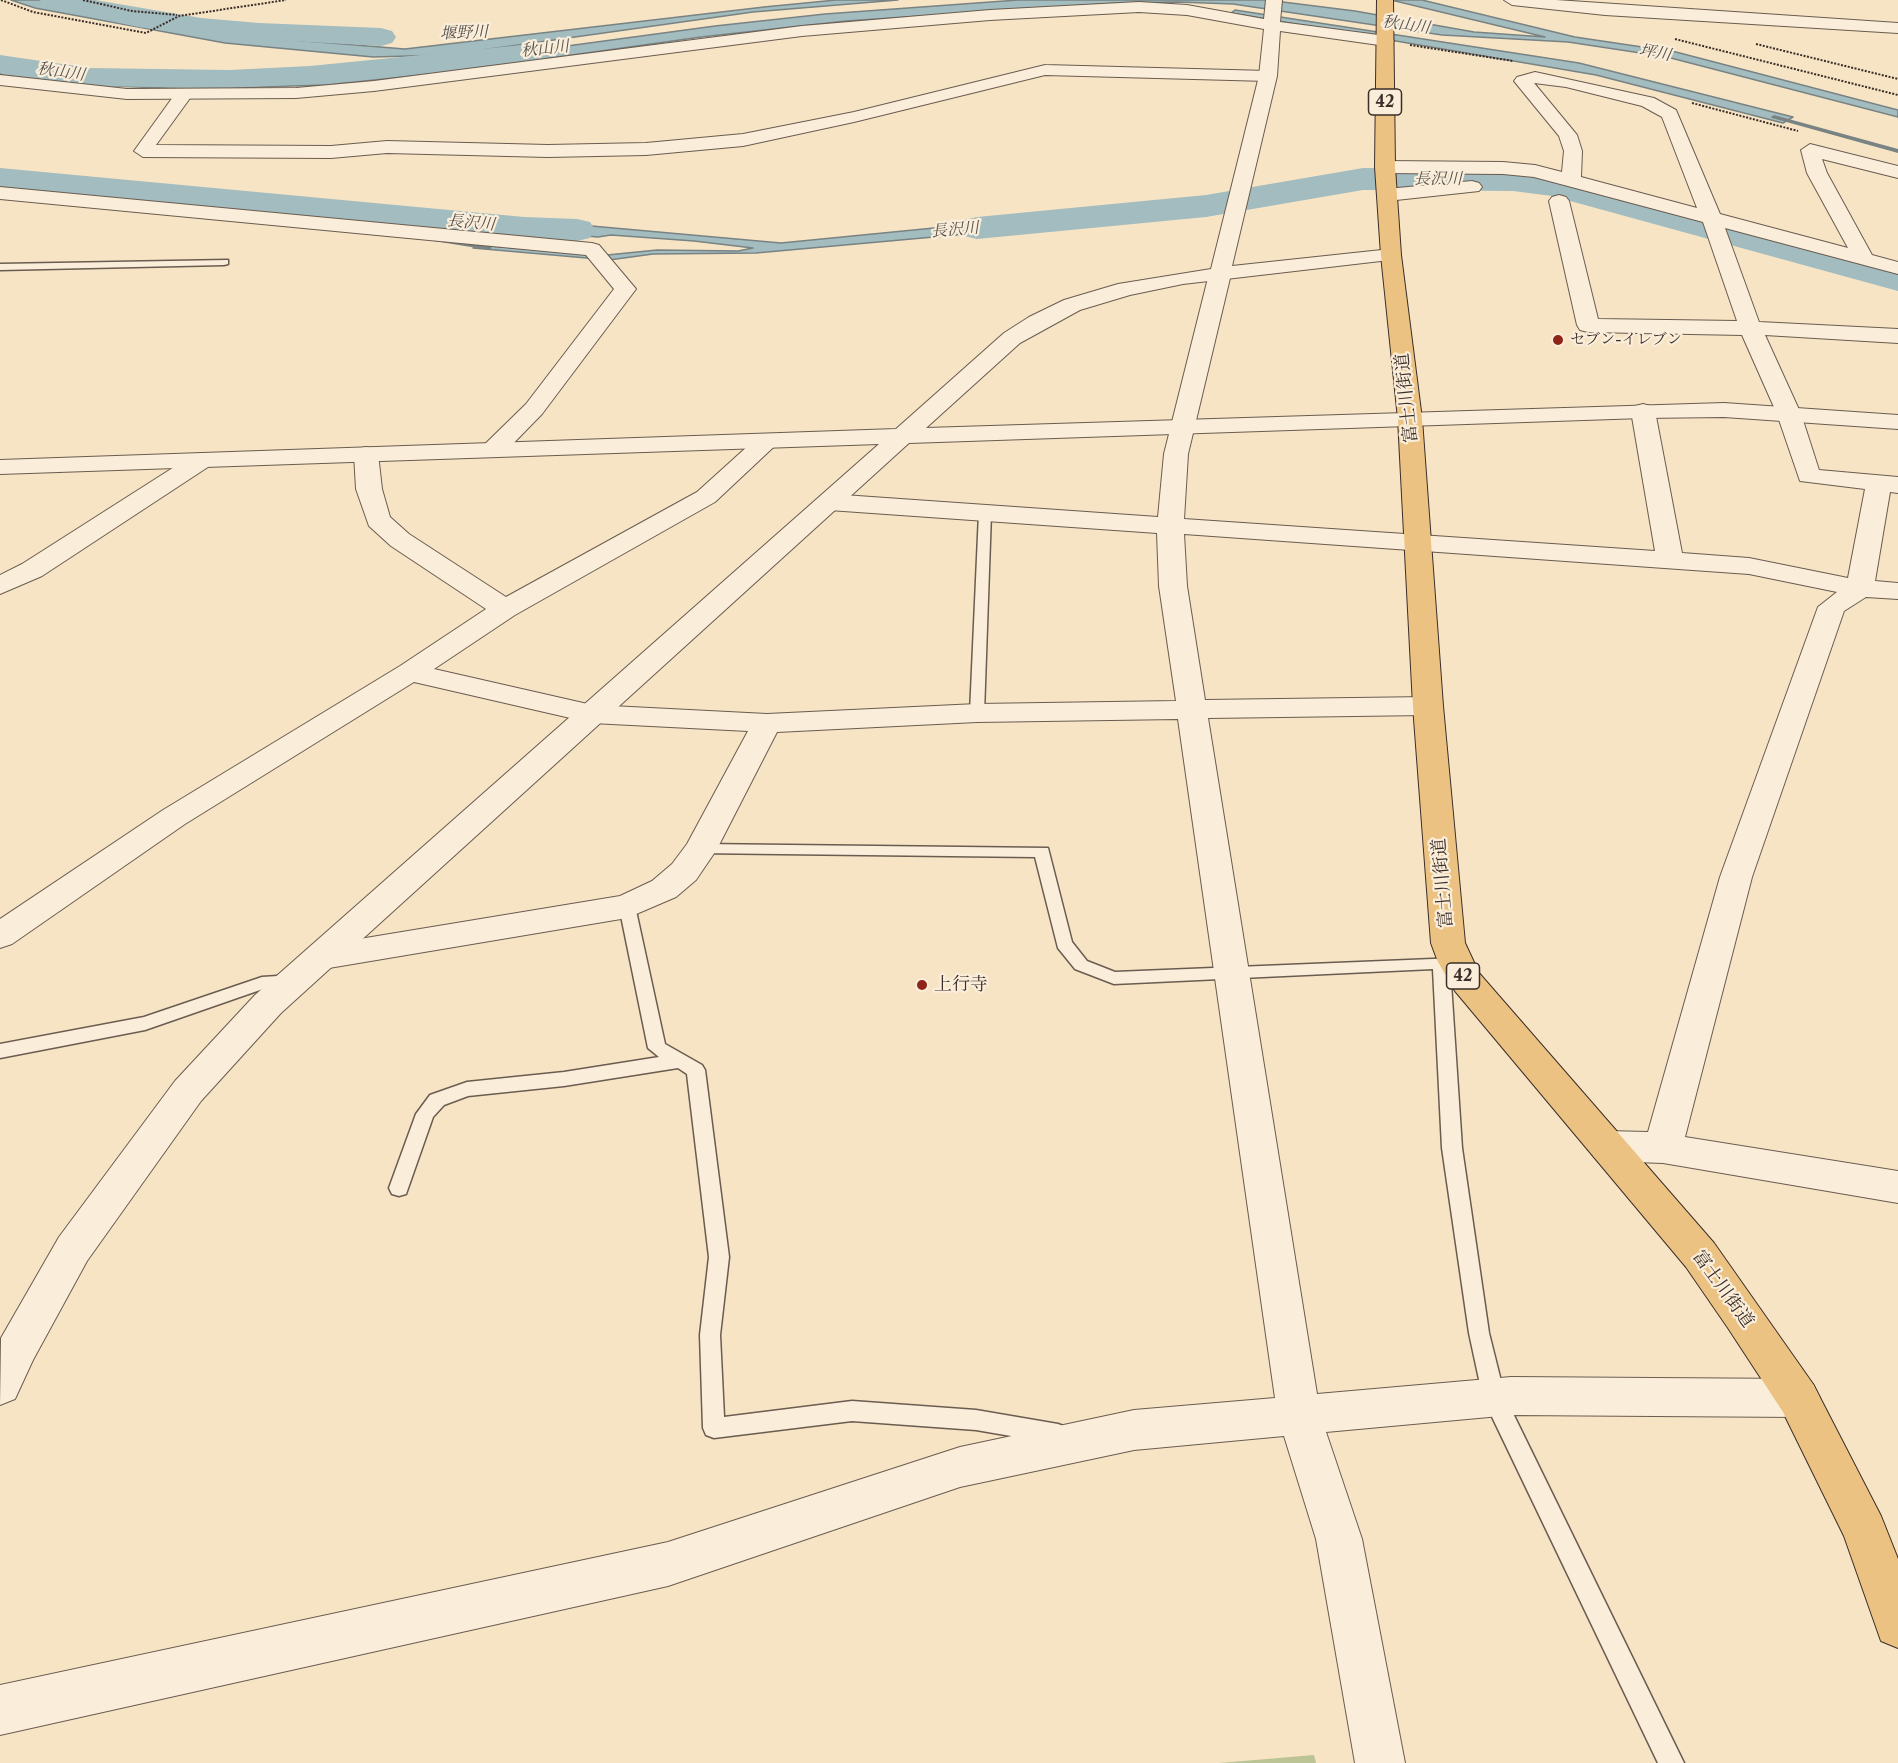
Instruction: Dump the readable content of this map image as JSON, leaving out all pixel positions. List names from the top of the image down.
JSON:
{
  "streets": {
    "main road": ["42", "富士川街道"]
  },
  "water": [
    "秋山川",
    "堰野川",
    "坪川",
    "長沢川"
  ],
  "places": ["セブン-イレブン", "上行寺"]
}
